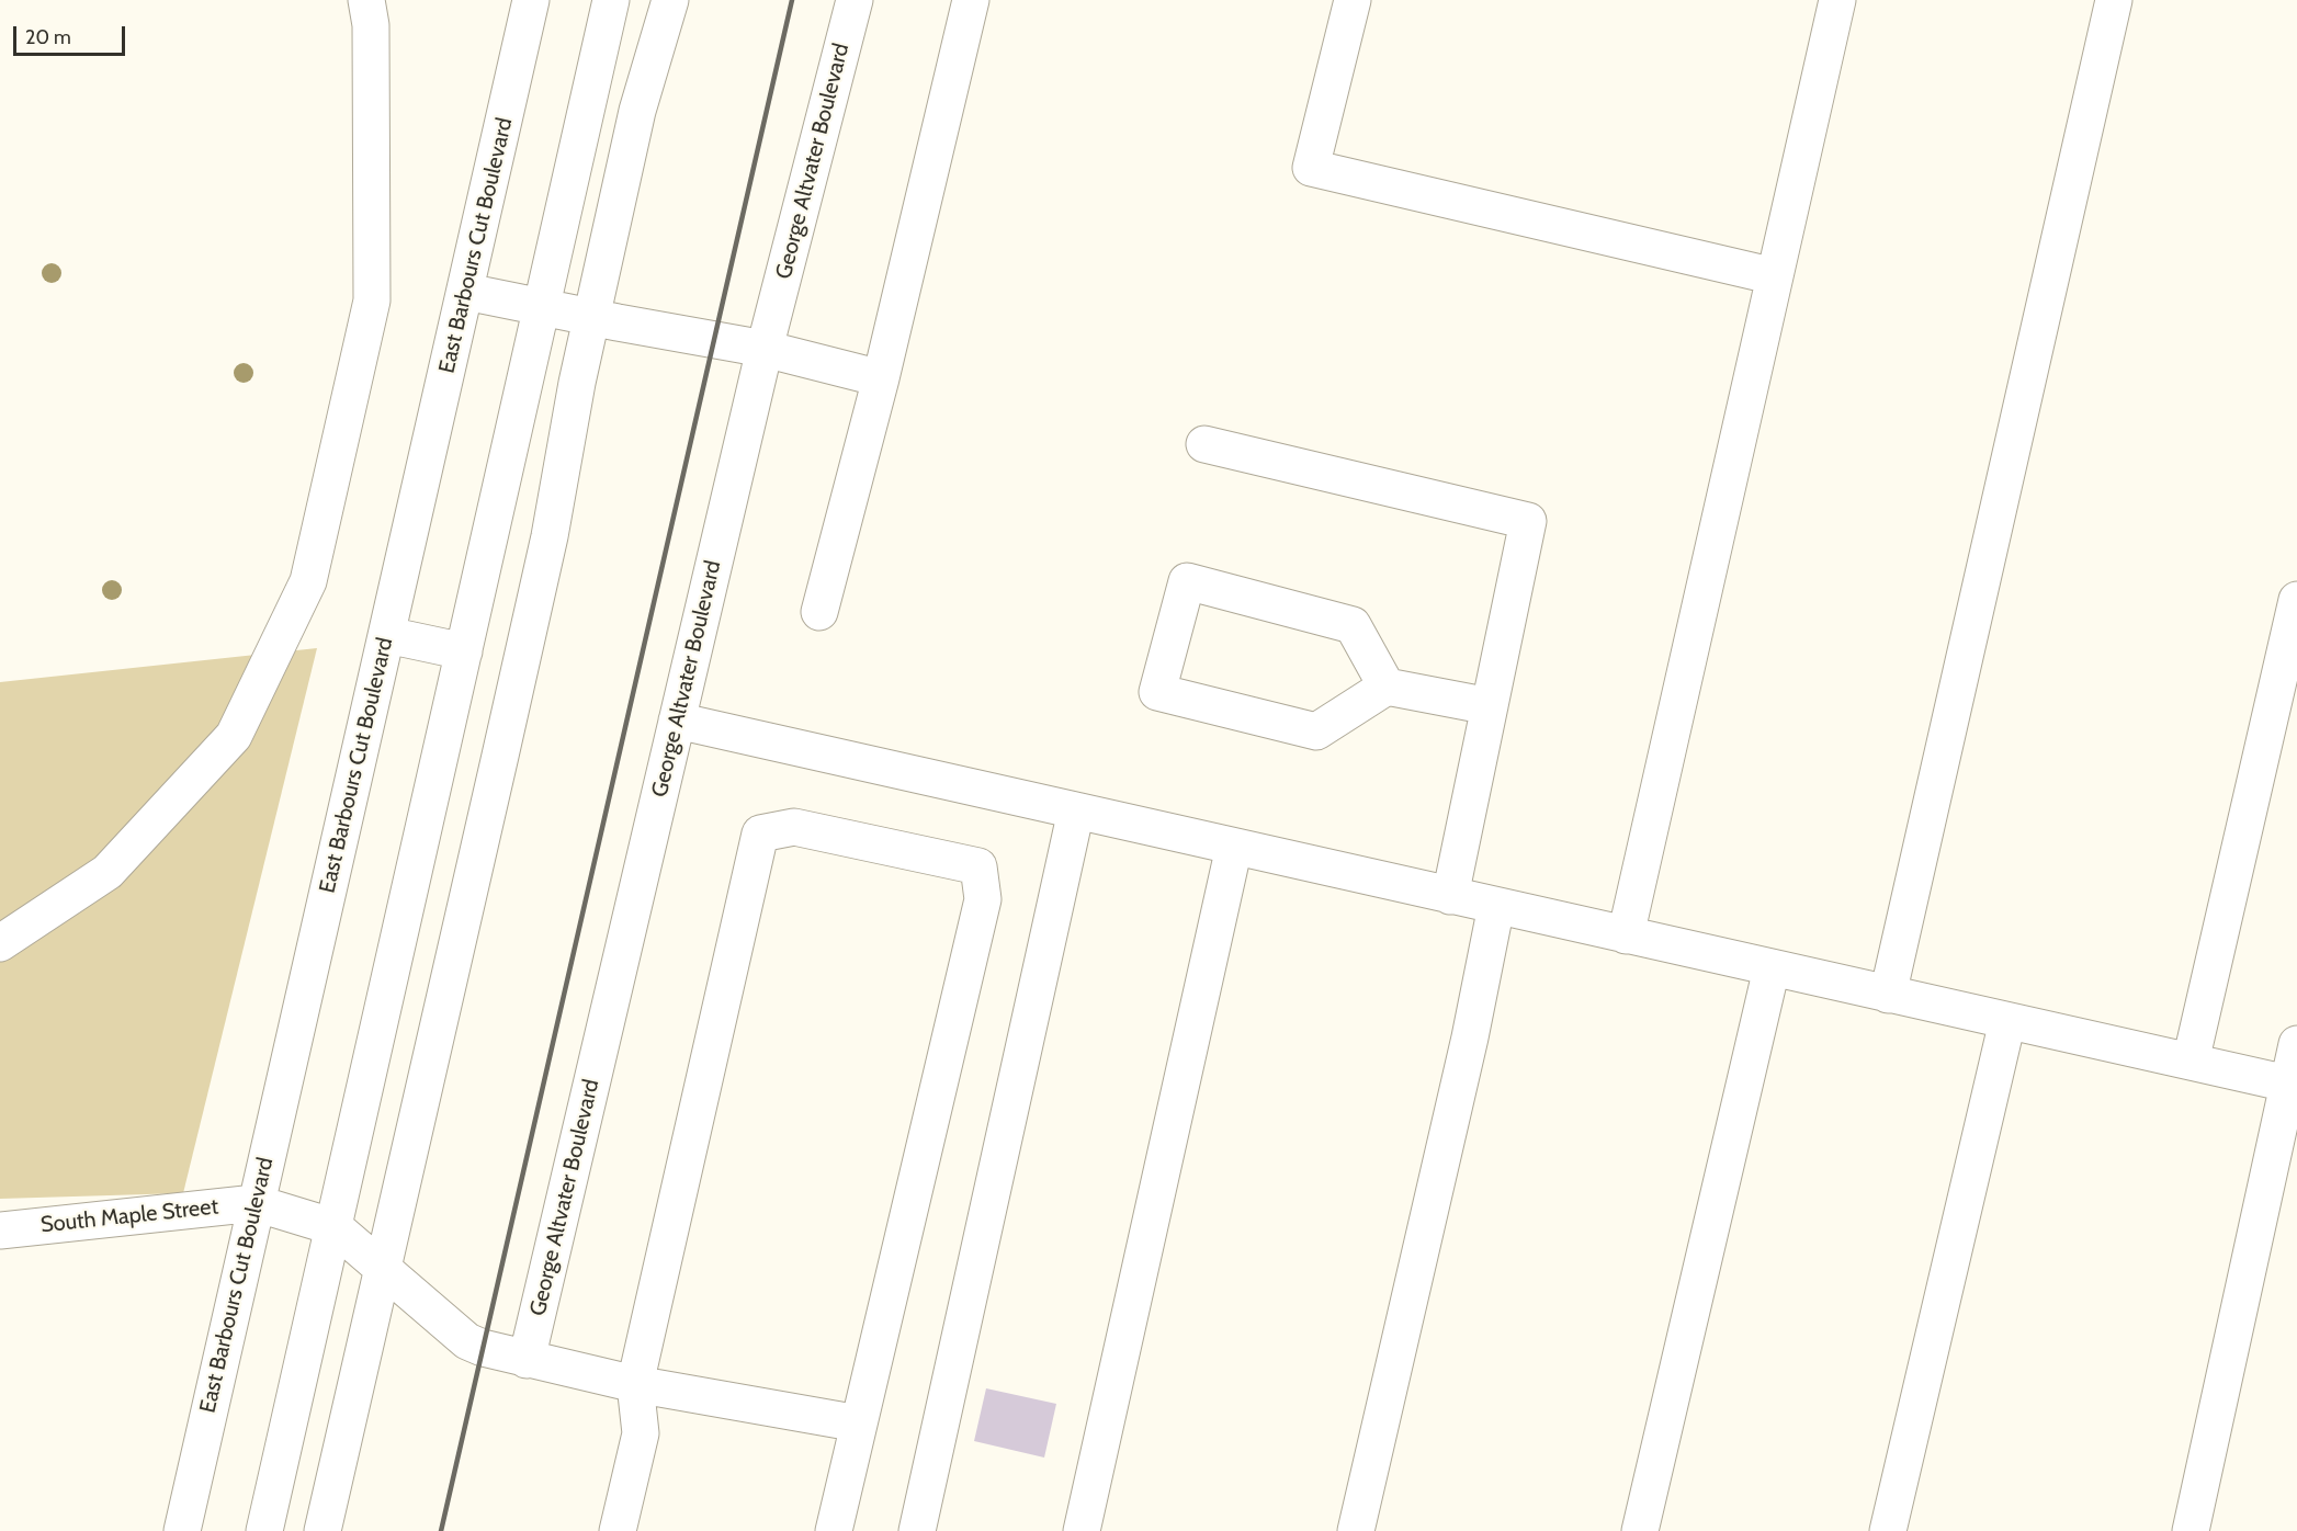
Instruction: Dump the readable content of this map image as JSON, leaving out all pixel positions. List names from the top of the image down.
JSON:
{
  "streets": {
    "street": ["George Altvater Boulevard", "East Barbours Cut Boulevard", "South Maple Street"]
  },
  "crossings": [
    ["East Barbours Cut Boulevard", "South Maple Street"]
  ],
  "scale_bar": "20 m"
}
